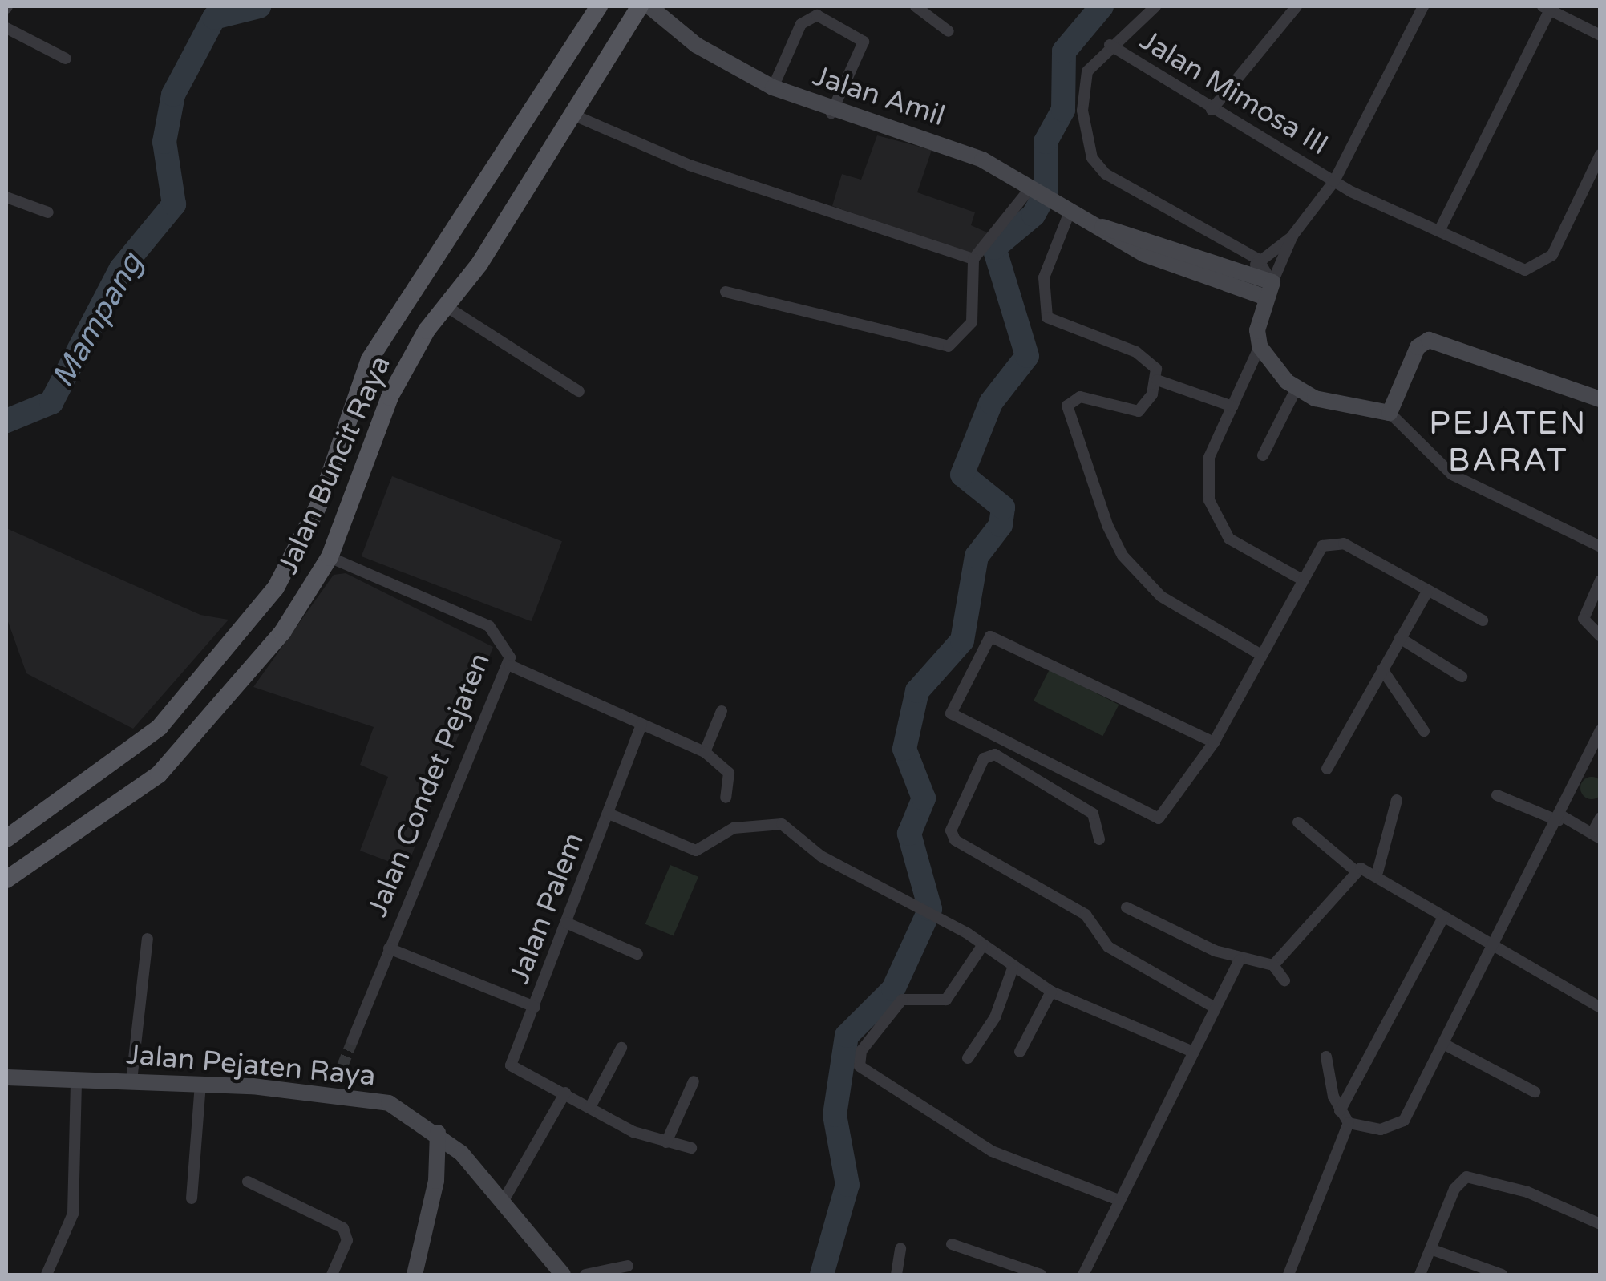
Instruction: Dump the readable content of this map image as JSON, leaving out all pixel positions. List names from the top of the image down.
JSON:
{
  "streets": {
    "main road": ["Jalan Buncit Raya"],
    "street": [
      "Jalan Mimosa III",
      "Jalan Amil",
      "Jalan Condet Pejaten",
      "Jalan Palem",
      "Jalan Pejaten Raya"
    ]
  },
  "crossings": [
    ["Jalan Buncit Raya", "Jalan Condet Pejaten"],
    ["Jalan Condet Pejaten", "Jalan Palem"]
  ],
  "districts": ["PEJATEN BARAT"],
  "water": ["Mampang"]
}
